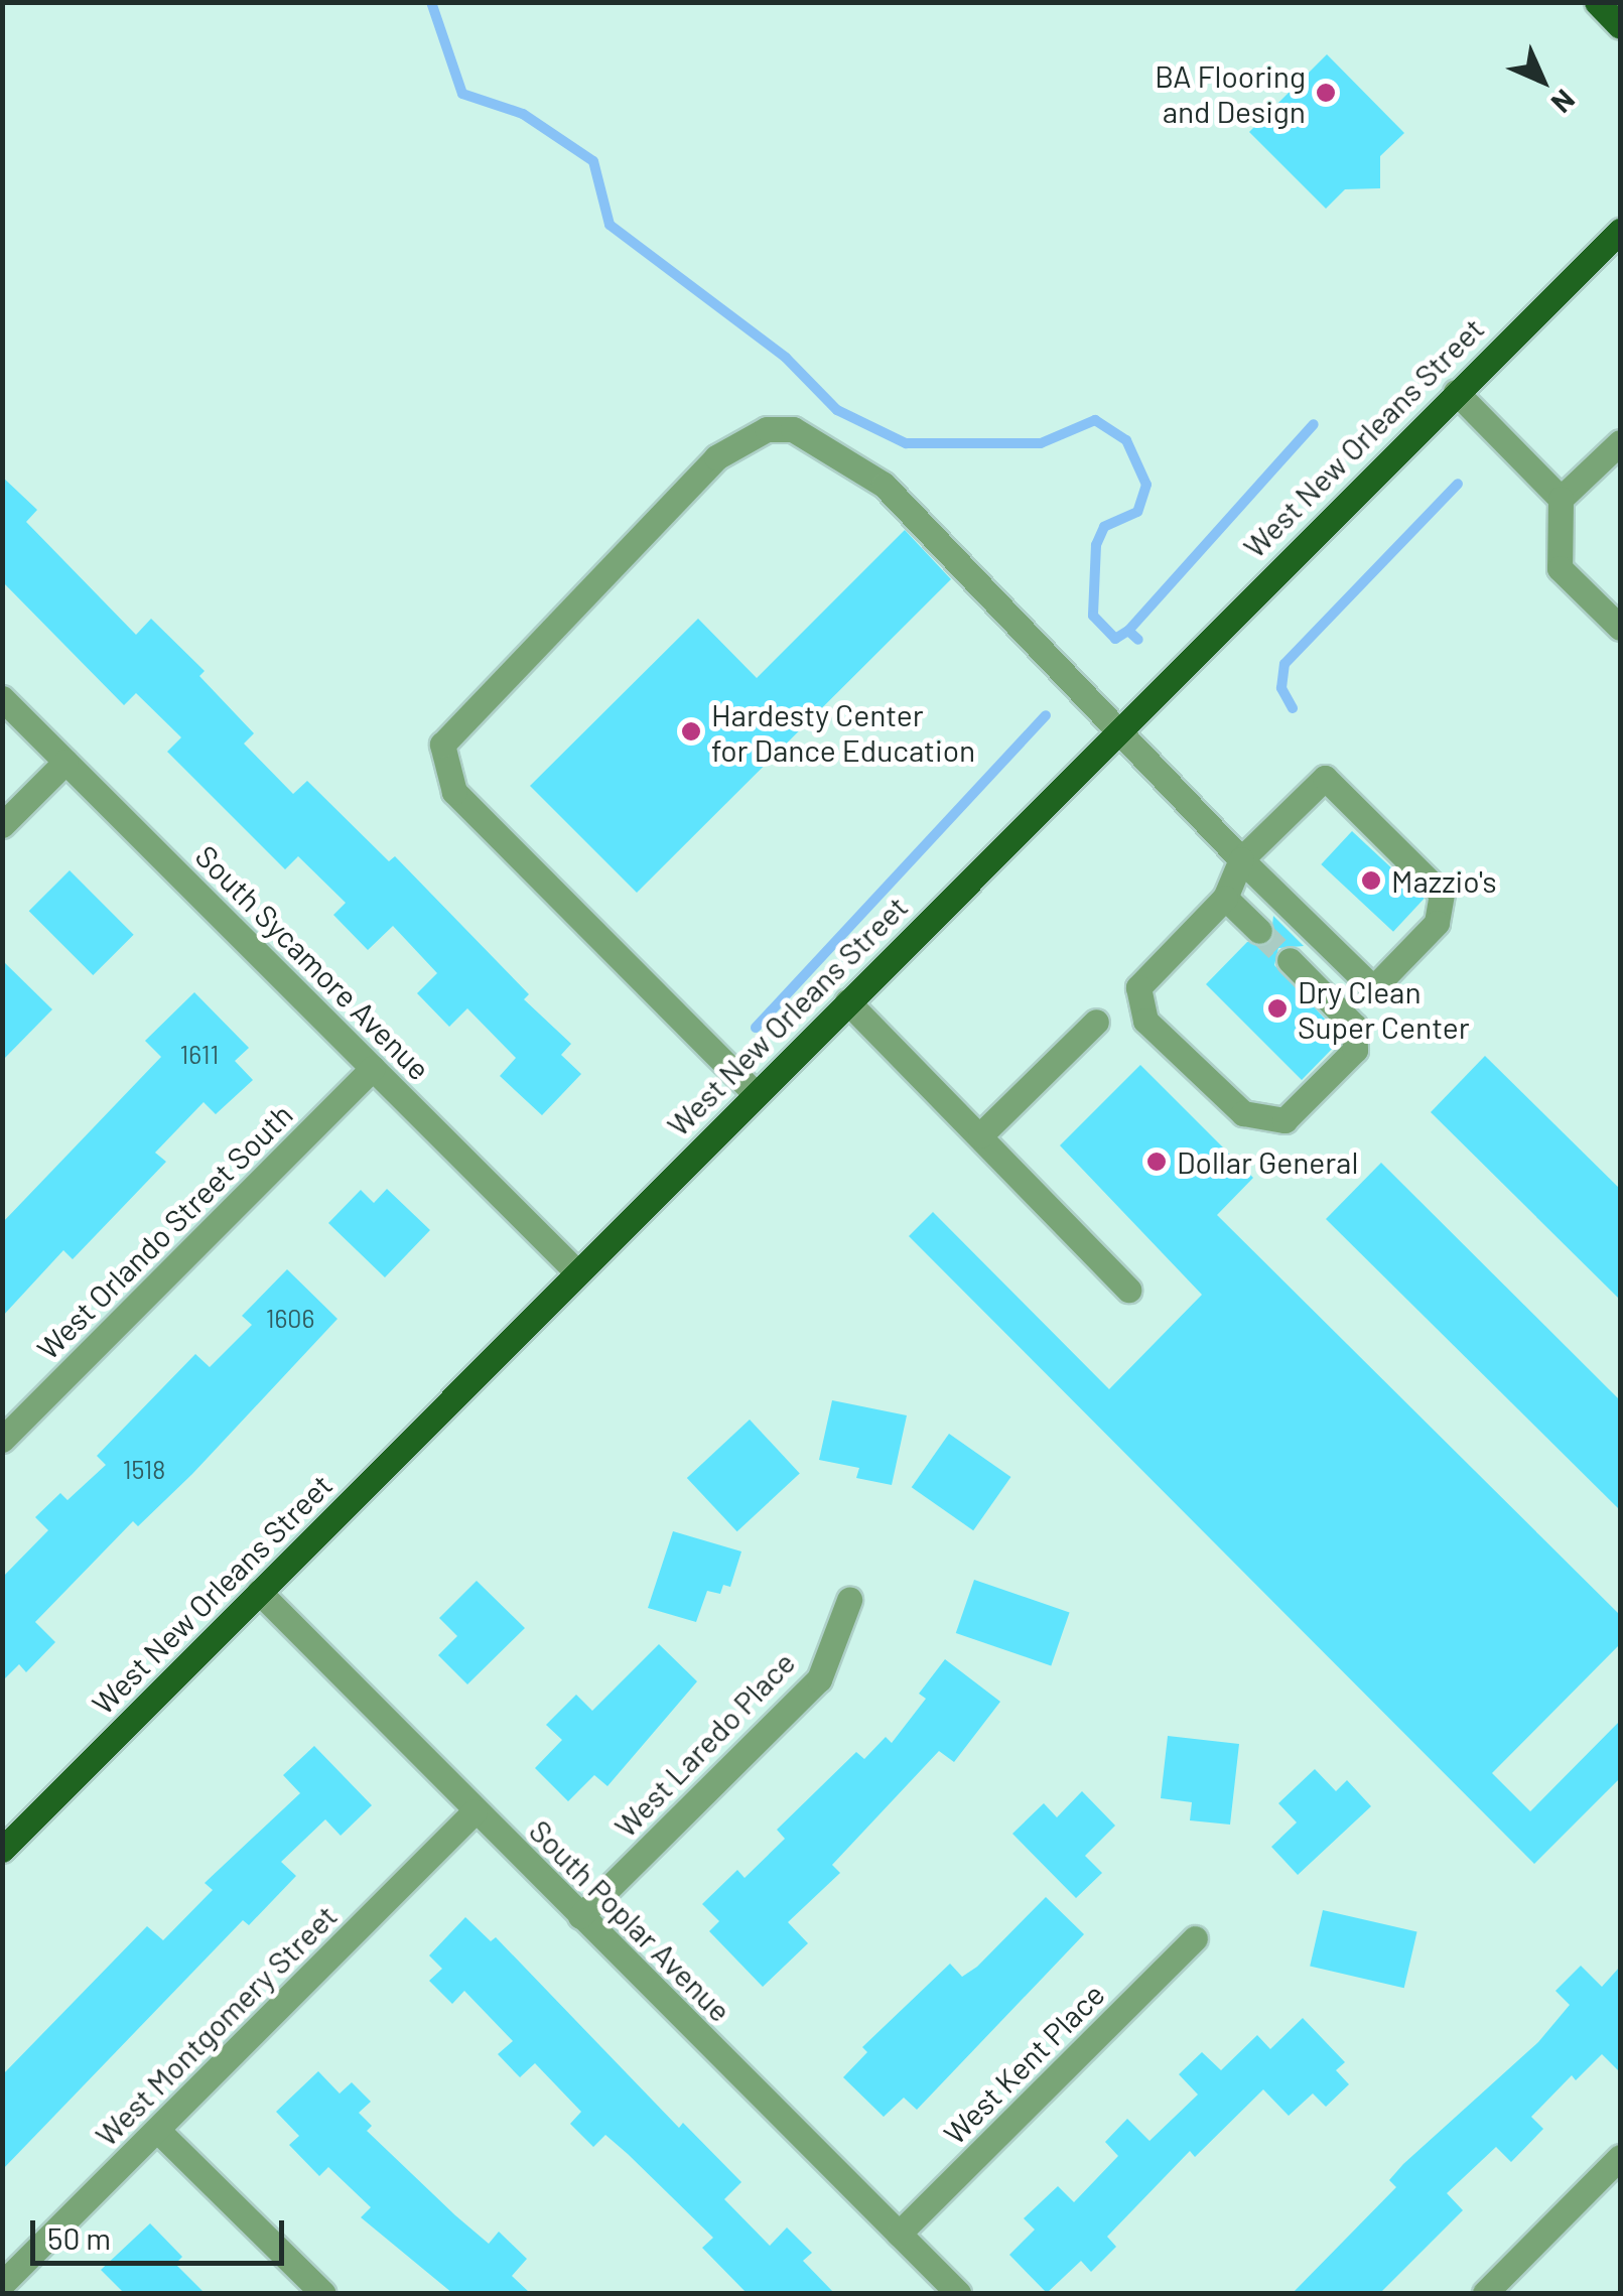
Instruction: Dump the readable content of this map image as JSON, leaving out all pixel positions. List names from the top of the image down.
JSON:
{
  "streets": {
    "main road": ["West New Orleans Street"],
    "street": [
      "South Sycamore Avenue",
      "West Orlando Street South",
      "West Laredo Place",
      "South Poplar Avenue",
      "West Montgomery Street",
      "West Kent Place"
    ]
  },
  "crossings": [
    ["West New Orleans Street", "South Sycamore Avenue"],
    ["West New Orleans Street", "South Poplar Avenue"],
    ["South Sycamore Avenue", "West Orlando Street South"],
    ["West Laredo Place", "South Poplar Avenue"],
    ["South Poplar Avenue", "West Montgomery Street"],
    ["South Poplar Avenue", "West Kent Place"]
  ],
  "places": [
    "BA Flooring and Design",
    "Hardesty Center for Dance Education",
    "Mazzio's",
    "Dry Clean Super Center",
    "Dollar General"
  ],
  "house_numbers": ["1611", "1606", "1518"],
  "scale_bar": "50 m",
  "north": "bottom right"
}
